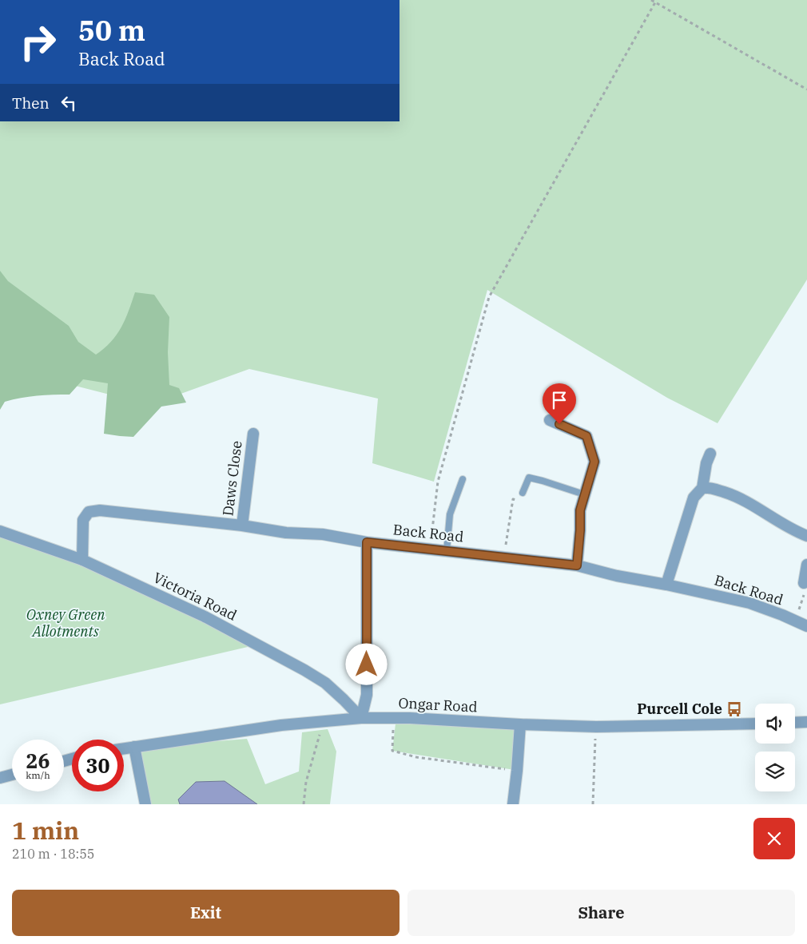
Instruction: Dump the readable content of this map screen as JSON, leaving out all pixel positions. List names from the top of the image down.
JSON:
{
  "streets": {
    "street": [
      "Daws Close",
      "Back Road",
      "Victoria Road",
      "Ongar Road"
    ]
  },
  "crossings": [
    ["Daws Close", "Back Road"],
    ["Back Road", "Victoria Road"],
    ["Victoria Road", "Ongar Road"]
  ],
  "parks": ["Oxney Green Allotments"],
  "places": {
    "bus stop": ["Purcell Cole"]
  },
  "page": {
    "turn": ["50 m", "Back Road"],
    "then": "Then",
    "speed": "26 km/h",
    "limit": "30",
    "heading": ["1 min", "210 m · 18:55"],
    "buttons": ["Exit", "Share"]
  }
}
